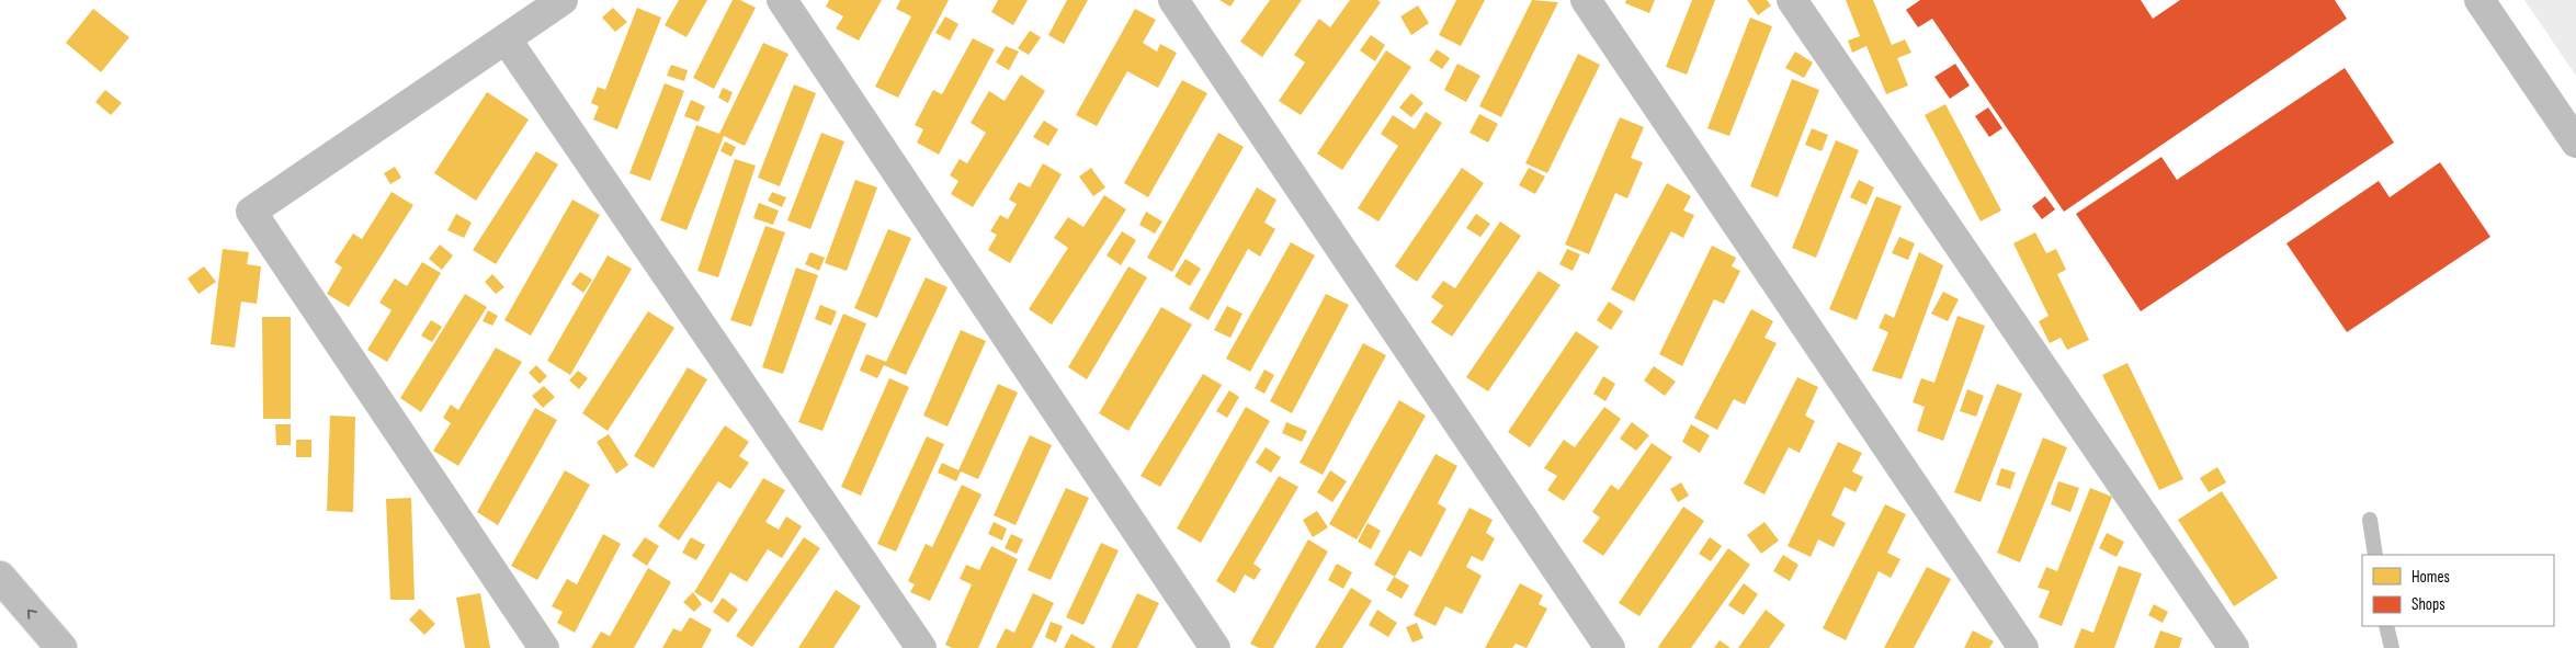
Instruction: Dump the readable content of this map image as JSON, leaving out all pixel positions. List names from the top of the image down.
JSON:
{
  "legend": ["Homes", "Shops"]
}
